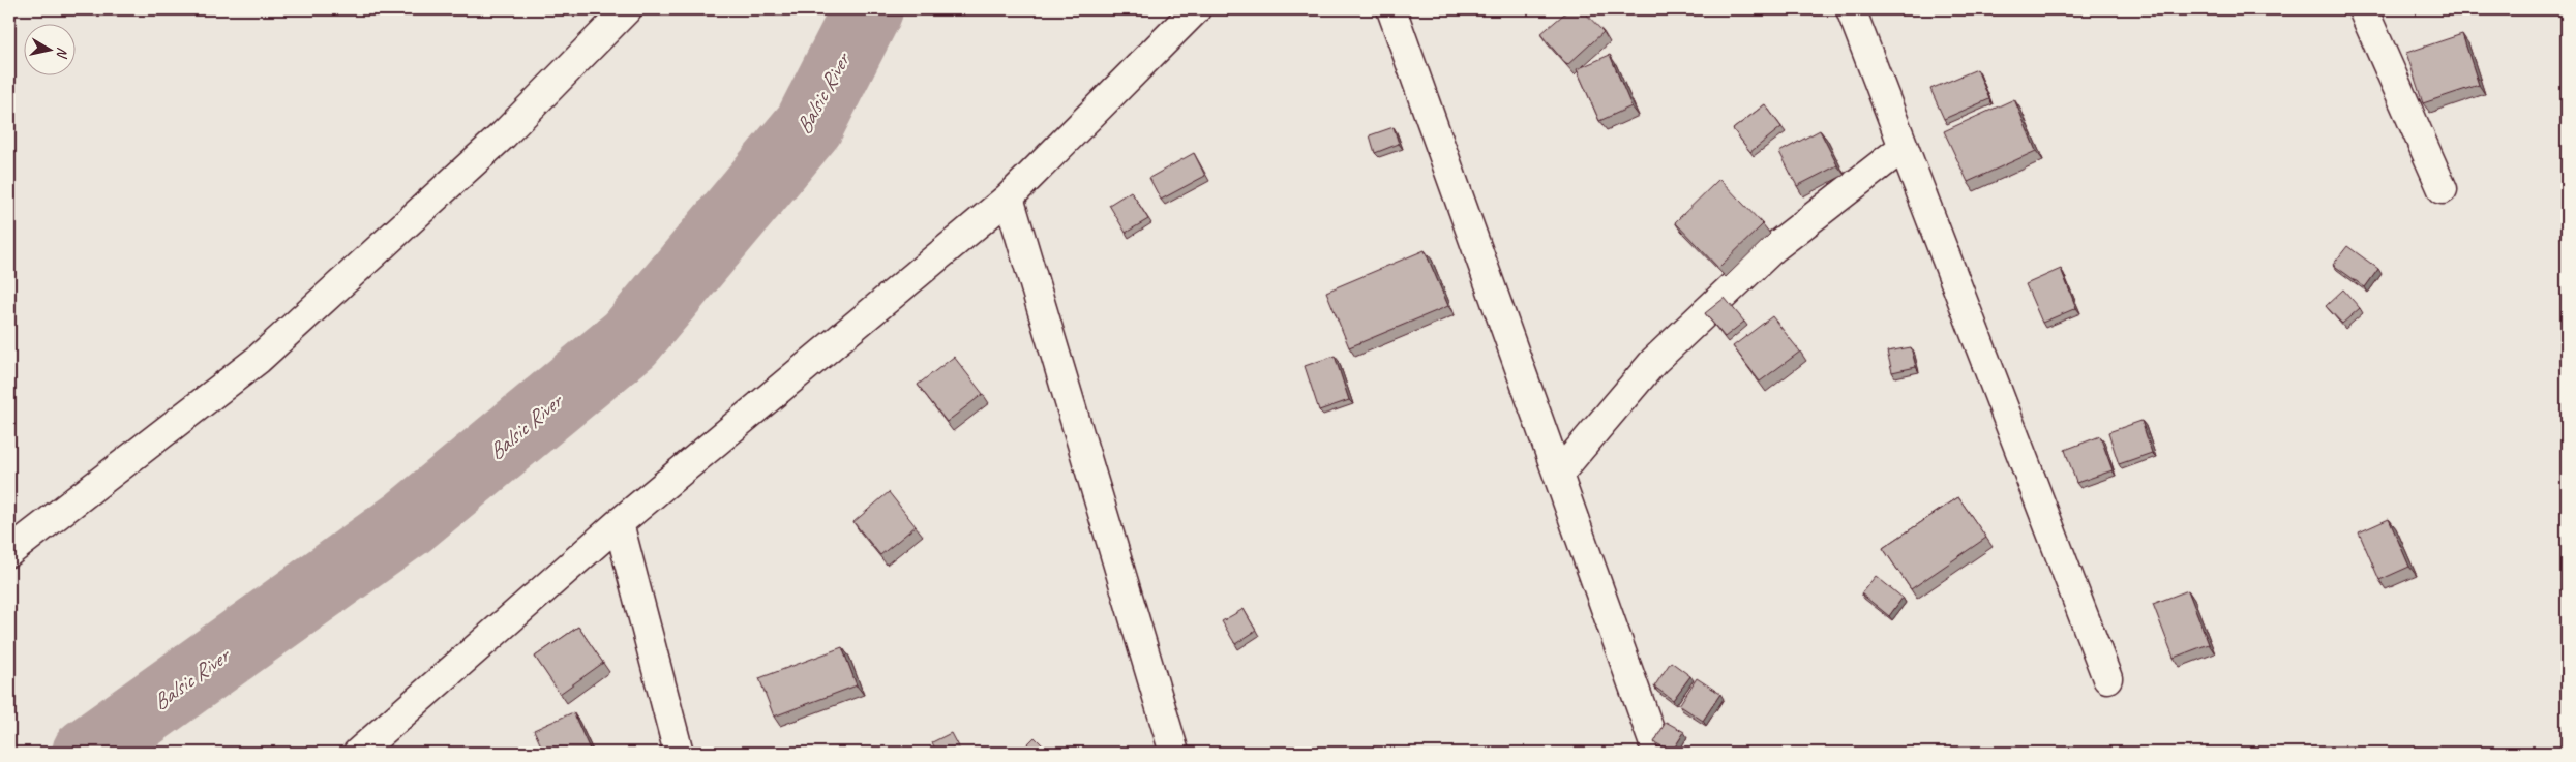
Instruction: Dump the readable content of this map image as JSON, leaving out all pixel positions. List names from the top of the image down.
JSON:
{
  "water": ["Balsic River"],
  "north": "right"
}
